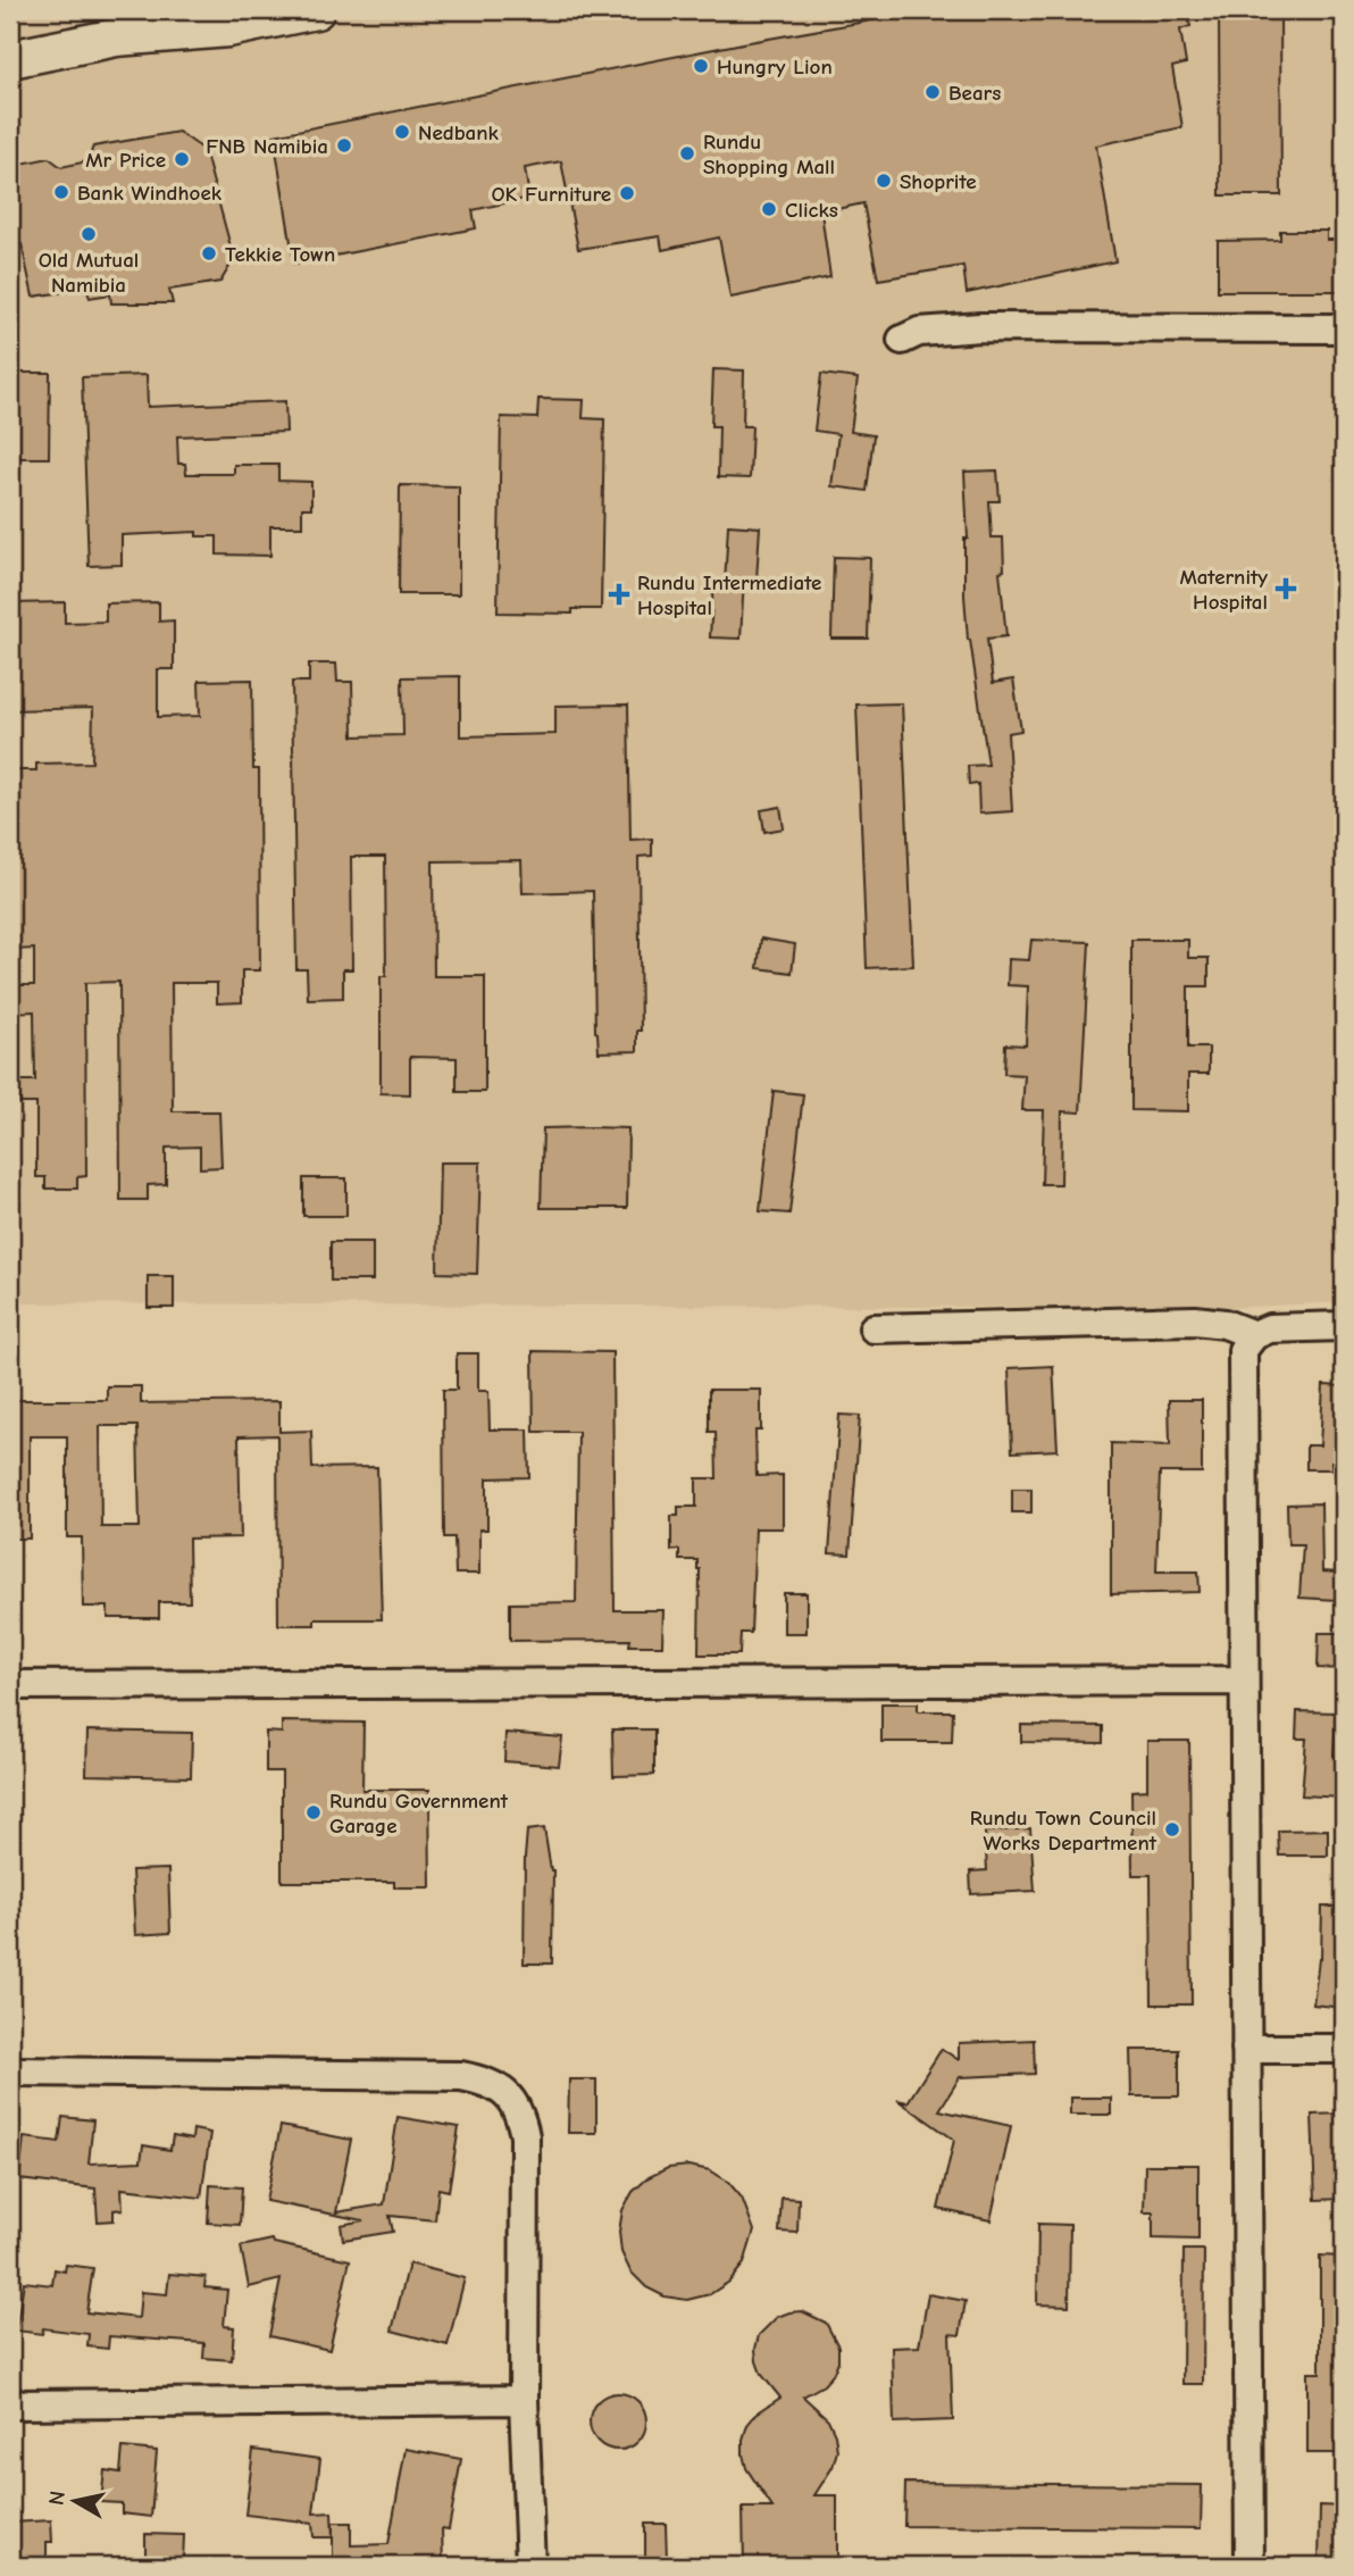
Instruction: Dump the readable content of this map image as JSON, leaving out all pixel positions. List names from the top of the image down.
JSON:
{
  "places": {
    "other": [
      "Hungry Lion",
      "Bears",
      "Nedbank",
      "FNB Namibia",
      "Rundu Shopping Mall",
      "Mr Price",
      "Shoprite",
      "Bank Windhoek",
      "OK Furniture",
      "Clicks",
      "Old Mutual Namibia",
      "Tekkie Town",
      "Rundu Government Garage",
      "Rundu Town Council Works Department"
    ],
    "health": ["Maternity Hospital", "Rundu Intermediate Hospital"]
  },
  "north": "left"
}
